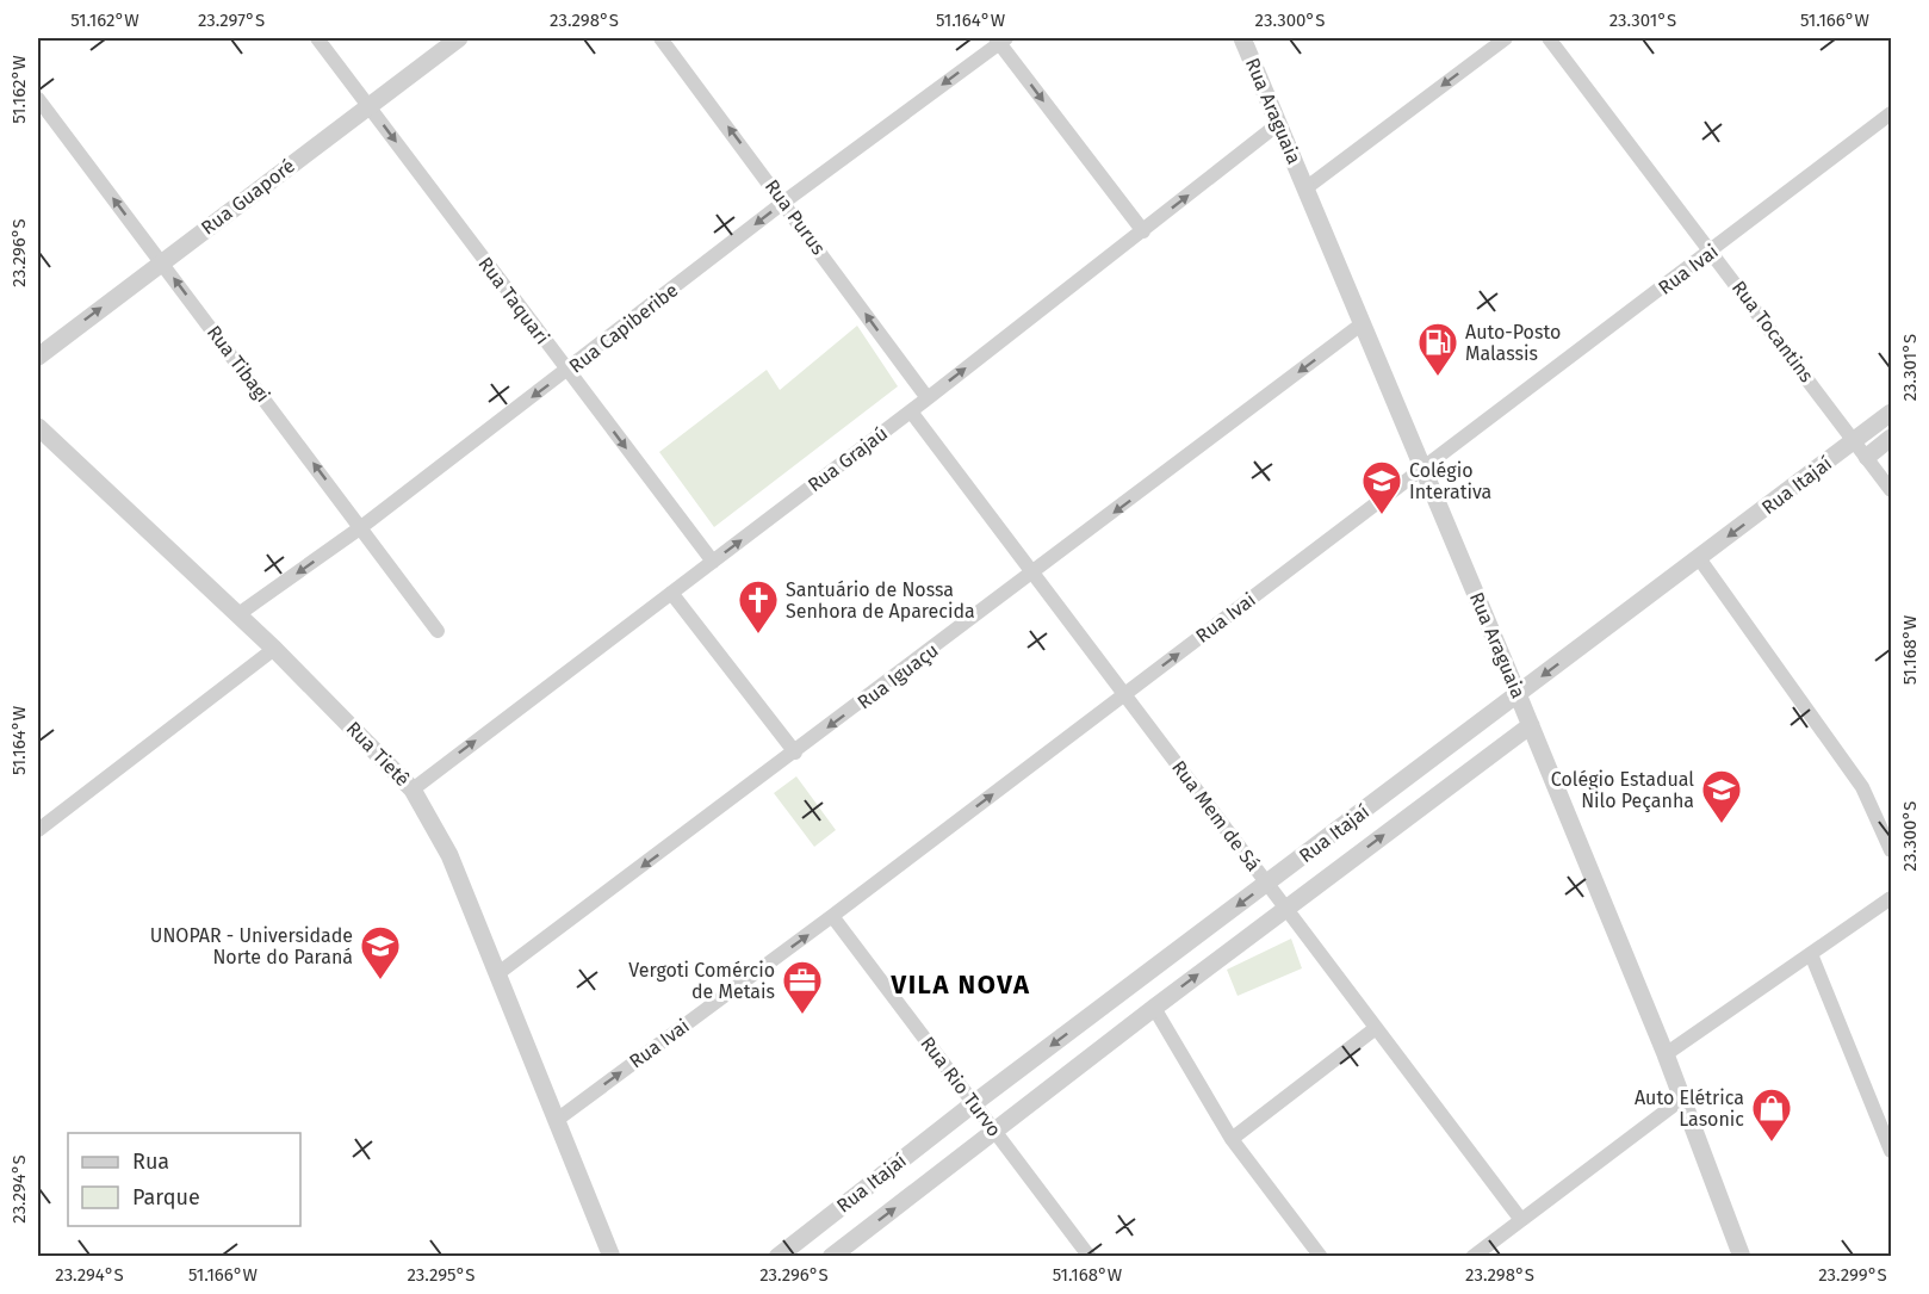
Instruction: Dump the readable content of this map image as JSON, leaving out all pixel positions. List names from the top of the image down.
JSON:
{
  "streets": {
    "street": [
      "Rua Araguaia",
      "Rua Guaporé",
      "Rua Purus",
      "Rua Ivai",
      "Rua Taquari",
      "Rua Capiberibe",
      "Rua Tocantins",
      "Rua Tibagi",
      "Rua Grajaú",
      "Rua Itajaí",
      "Rua Iguaçu",
      "Rua Tietê",
      "Rua Mem de Sá",
      "Rua Rio Turvo"
    ]
  },
  "crossings": [
    ["Rua Araguaia", "Rua Ivai"],
    ["Rua Araguaia", "Rua Grajaú"],
    ["Rua Araguaia", "Rua Itajaí"],
    ["Rua Araguaia", "Rua Iguaçu"],
    ["Rua Guaporé", "Rua Taquari"],
    ["Rua Guaporé", "Rua Tibagi"],
    ["Rua Purus", "Rua Capiberibe"],
    ["Rua Purus", "Rua Grajaú"],
    ["Rua Ivai", "Rua Tocantins"],
    ["Rua Ivai", "Rua Tietê"],
    ["Rua Ivai", "Rua Mem de Sá"],
    ["Rua Ivai", "Rua Rio Turvo"],
    ["Rua Taquari", "Rua Capiberibe"],
    ["Rua Taquari", "Rua Grajaú"],
    ["Rua Capiberibe", "Rua Tibagi"],
    ["Rua Capiberibe", "Rua Tietê"],
    ["Rua Tocantins", "Rua Itajaí"],
    ["Rua Grajaú", "Rua Tietê"],
    ["Rua Grajaú", "Rua Mem de Sá"],
    ["Rua Itajaí", "Rua Mem de Sá"],
    ["Rua Itajaí", "Rua Rio Turvo"],
    ["Rua Iguaçu", "Rua Tietê"],
    ["Rua Iguaçu", "Rua Mem de Sá"]
  ],
  "one_way": [
    "Rua Purus",
    "Rua Ivai",
    "Rua Taquari",
    "Rua Capiberibe",
    "Rua Tibagi",
    "Rua Grajaú",
    "Rua Iguaçu"
  ],
  "districts": ["VILA NOVA"],
  "places": {
    "fuel station": ["Auto-Posto Malassis"],
    "school or university": ["Colégio Interativa", "Colégio Estadual Nilo Peçanha", "UNOPAR - Universidade Norte do Paraná"],
    "church": ["Santuário de Nossa Senhora de Aparecida"],
    "office": ["Vergoti Comércio de Metais"],
    "shop": ["Auto Elétrica Lasonic"]
  },
  "legend": ["Rua", "Parque"],
  "coordinates": [
    "51.162°W",
    "23.297°S",
    "23.298°S",
    "51.164°W",
    "23.300°S",
    "23.301°S",
    "51.166°W",
    "23.296°S",
    "51.168°W",
    "23.294°S",
    "23.295°S",
    "23.299°S"
  ]
}
